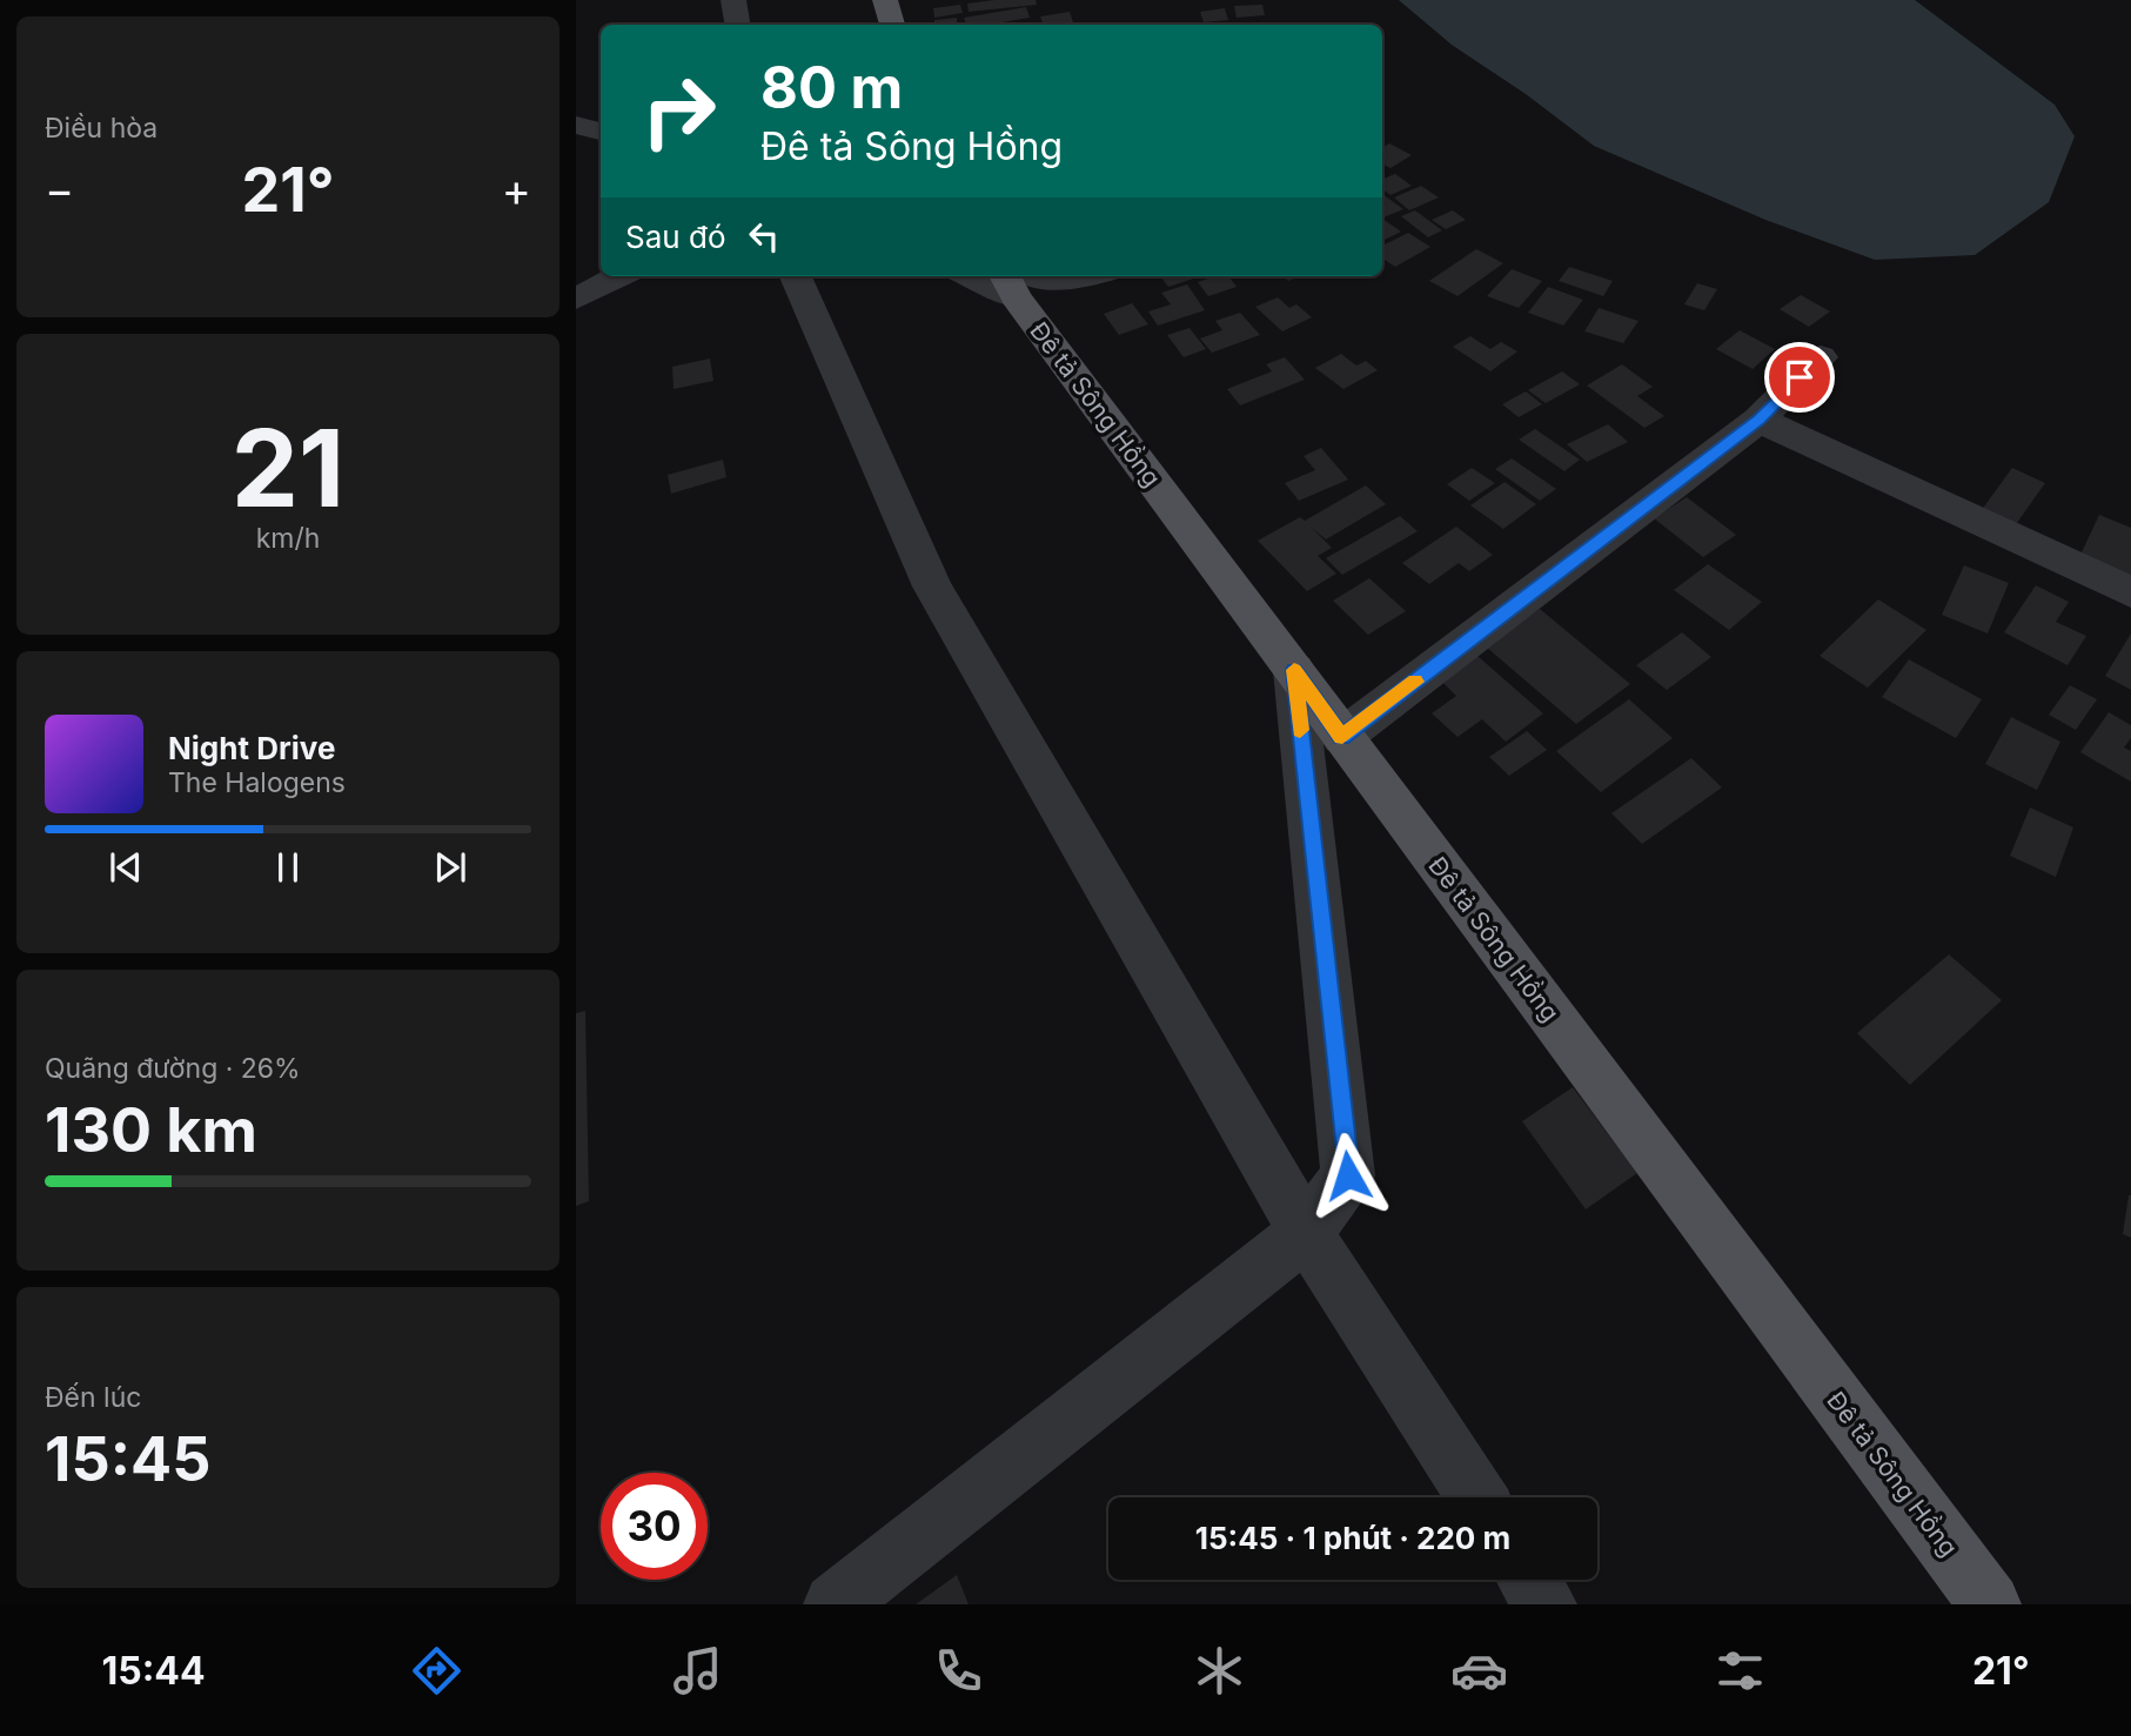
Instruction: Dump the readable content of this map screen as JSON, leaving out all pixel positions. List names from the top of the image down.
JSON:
{
  "streets": {
    "main road": ["Đê tả Sông Hồng"]
  },
  "page": {
    "tile": [
      "Điều hòa",
      ["21", "km/h"],
      ["Quãng đường · 26%", "130 km"],
      ["Đến lúc", "15:45"]
    ],
    "turn": ["80 m", "Đê tả Sông Hồng"],
    "heat": ["−", "21°", "+"],
    "then": "Sau đó",
    "song": ["Night Drive", "The Halogens"],
    "limit": "30",
    "trip": "15:45 · 1 phút · 220 m",
    "tabs": ["15:44", "21°"]
  }
}
